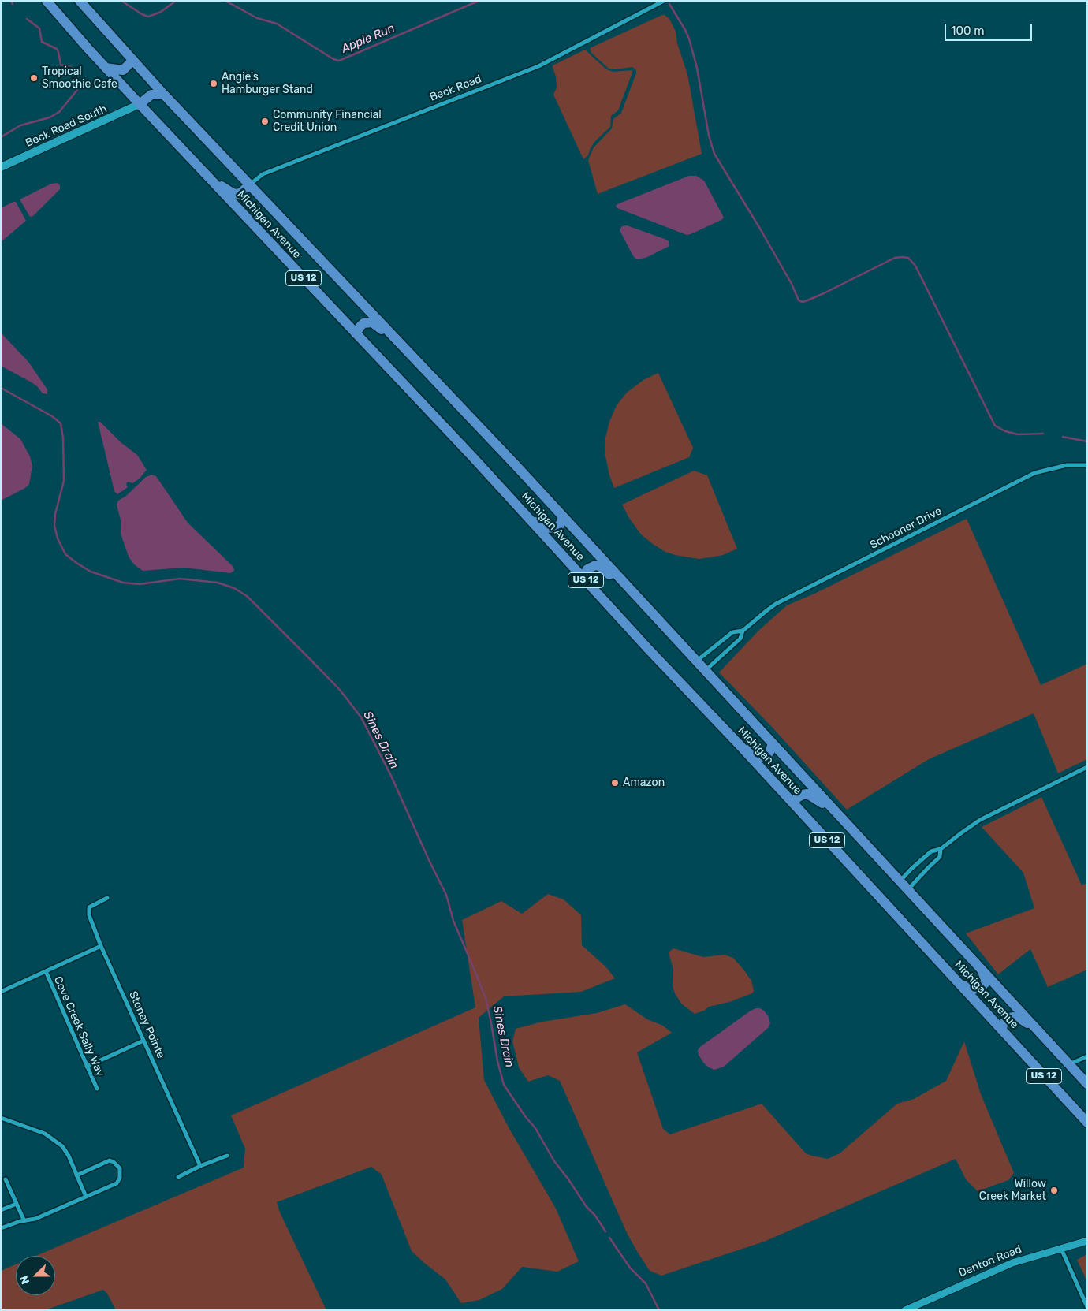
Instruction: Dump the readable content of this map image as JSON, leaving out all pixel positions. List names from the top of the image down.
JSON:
{
  "streets": {
    "main road": ["Beck Road South", "Michigan Avenue", "US 12"],
    "street": [
      "Beck Road",
      "Schooner Drive",
      "Stoney Pointe",
      "Cove Creek Sally Way",
      "Denton Road"
    ]
  },
  "crossings": [
    ["Beck Road", "Michigan Avenue"],
    ["Beck Road South", "Michigan Avenue"],
    ["Michigan Avenue", "Schooner Drive"]
  ],
  "water": ["Apple Run", "Sines Drain"],
  "places": [
    "Tropical Smoothie Cafe",
    "Angie's Hamburger Stand",
    "Community Financial Credit Union",
    "Amazon",
    "Willow Creek Market"
  ],
  "scale_bar": "100 m",
  "north": "left"
}
